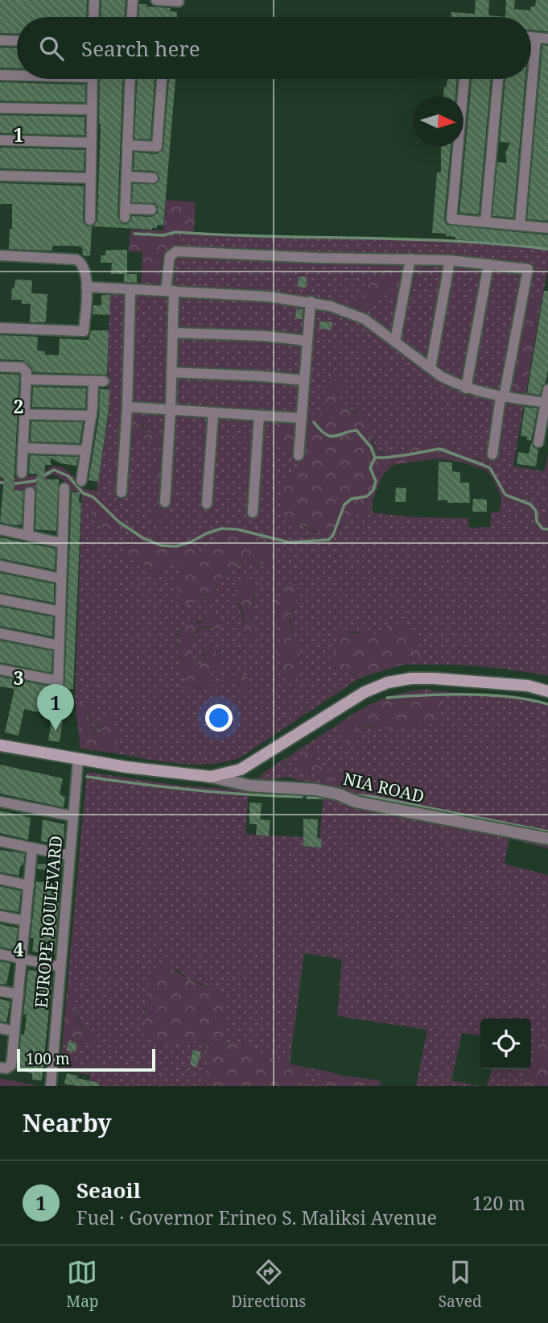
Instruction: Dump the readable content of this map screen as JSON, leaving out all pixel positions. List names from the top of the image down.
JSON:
{
  "streets": {
    "street": ["NIA ROAD", "EUROPE BOULEVARD"]
  },
  "scale_bar": "100 m",
  "north": "right",
  "page": {
    "search": "Search here",
    "pins": "1",
    "scale": "100 m",
    "heading": "Nearby",
    "list": [
      {
        "mark": "1",
        "name": "Seaoil",
        "note": "Fuel · Governor Erineo S. Maliksi Avenue",
        "value": "120 m"
      }
    ],
    "nav": ["Map", "Directions", "Saved"]
  },
  "grid": {
    "rows": [
      "1",
      "2",
      "3",
      "4"
    ]
  }
}
